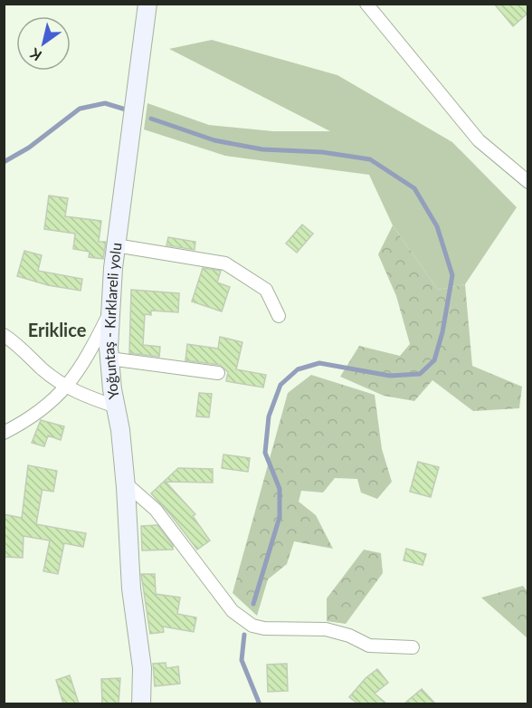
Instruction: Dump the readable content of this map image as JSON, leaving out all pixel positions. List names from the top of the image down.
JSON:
{
  "streets": {
    "street": ["Yoğuntaş - Kırklareli yolu"]
  },
  "districts": ["Eriklice"],
  "north": "bottom left"
}
